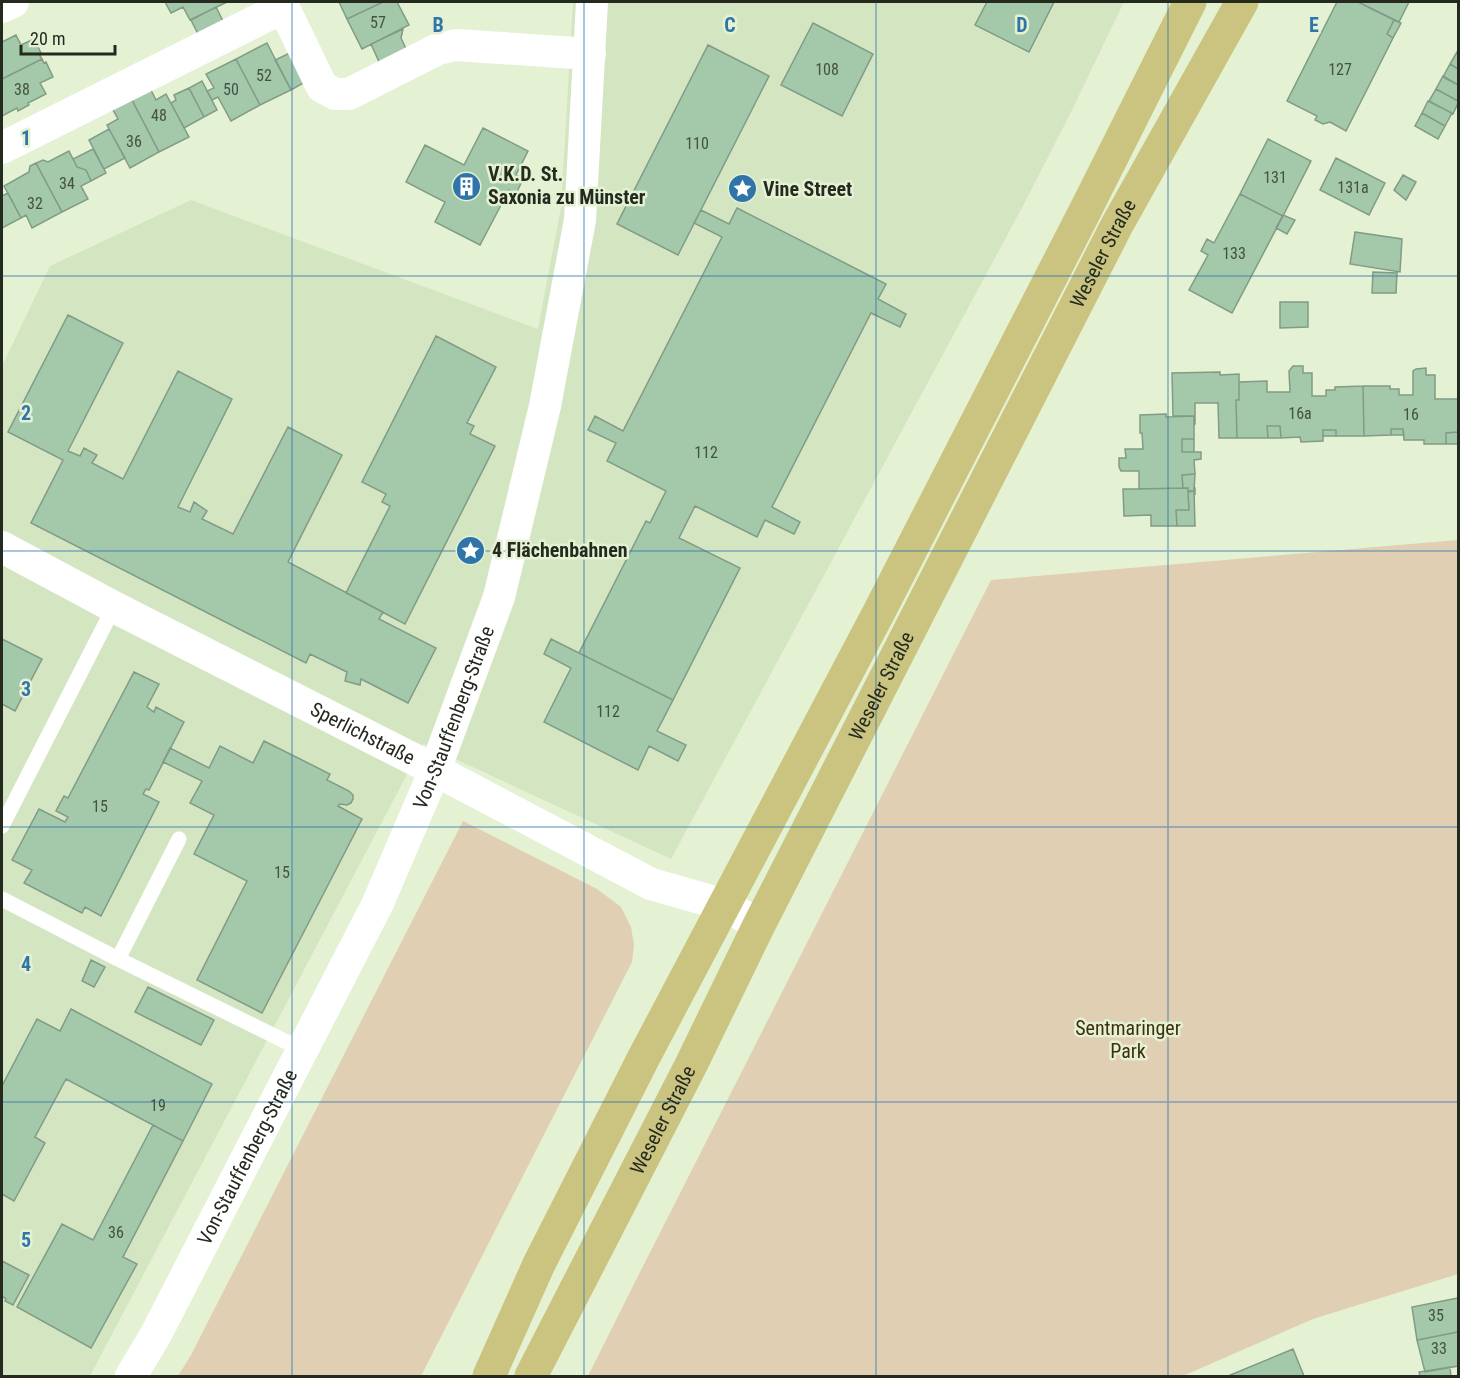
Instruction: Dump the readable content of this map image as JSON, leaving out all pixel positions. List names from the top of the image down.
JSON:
{
  "streets": {
    "main road": ["Weseler Straße"],
    "street": ["Von-Stauffenberg-Straße", "Sperlichstraße"]
  },
  "crossings": [
    ["Weseler Straße", "Sperlichstraße"],
    ["Von-Stauffenberg-Straße", "Sperlichstraße"]
  ],
  "parks": ["Sentmaringer Park"],
  "places": {
    "building": ["V.K.D. St. Saxonia zu Münster"],
    "place": ["Vine Street", "4 Flächenbahnen"]
  },
  "house_numbers": [
    "57",
    "108",
    "127",
    "52",
    "38",
    "50",
    "48",
    "36",
    "110",
    "131",
    "34",
    "131a",
    "32",
    "133",
    "16a",
    "16",
    "112",
    "112",
    "15",
    "15",
    "19",
    "36",
    "35",
    "33"
  ],
  "scale_bar": "20 m",
  "grid": {
    "columns": [
      "B",
      "C",
      "D",
      "E"
    ],
    "rows": [
      "1",
      "2",
      "3",
      "4",
      "5"
    ]
  }
}
